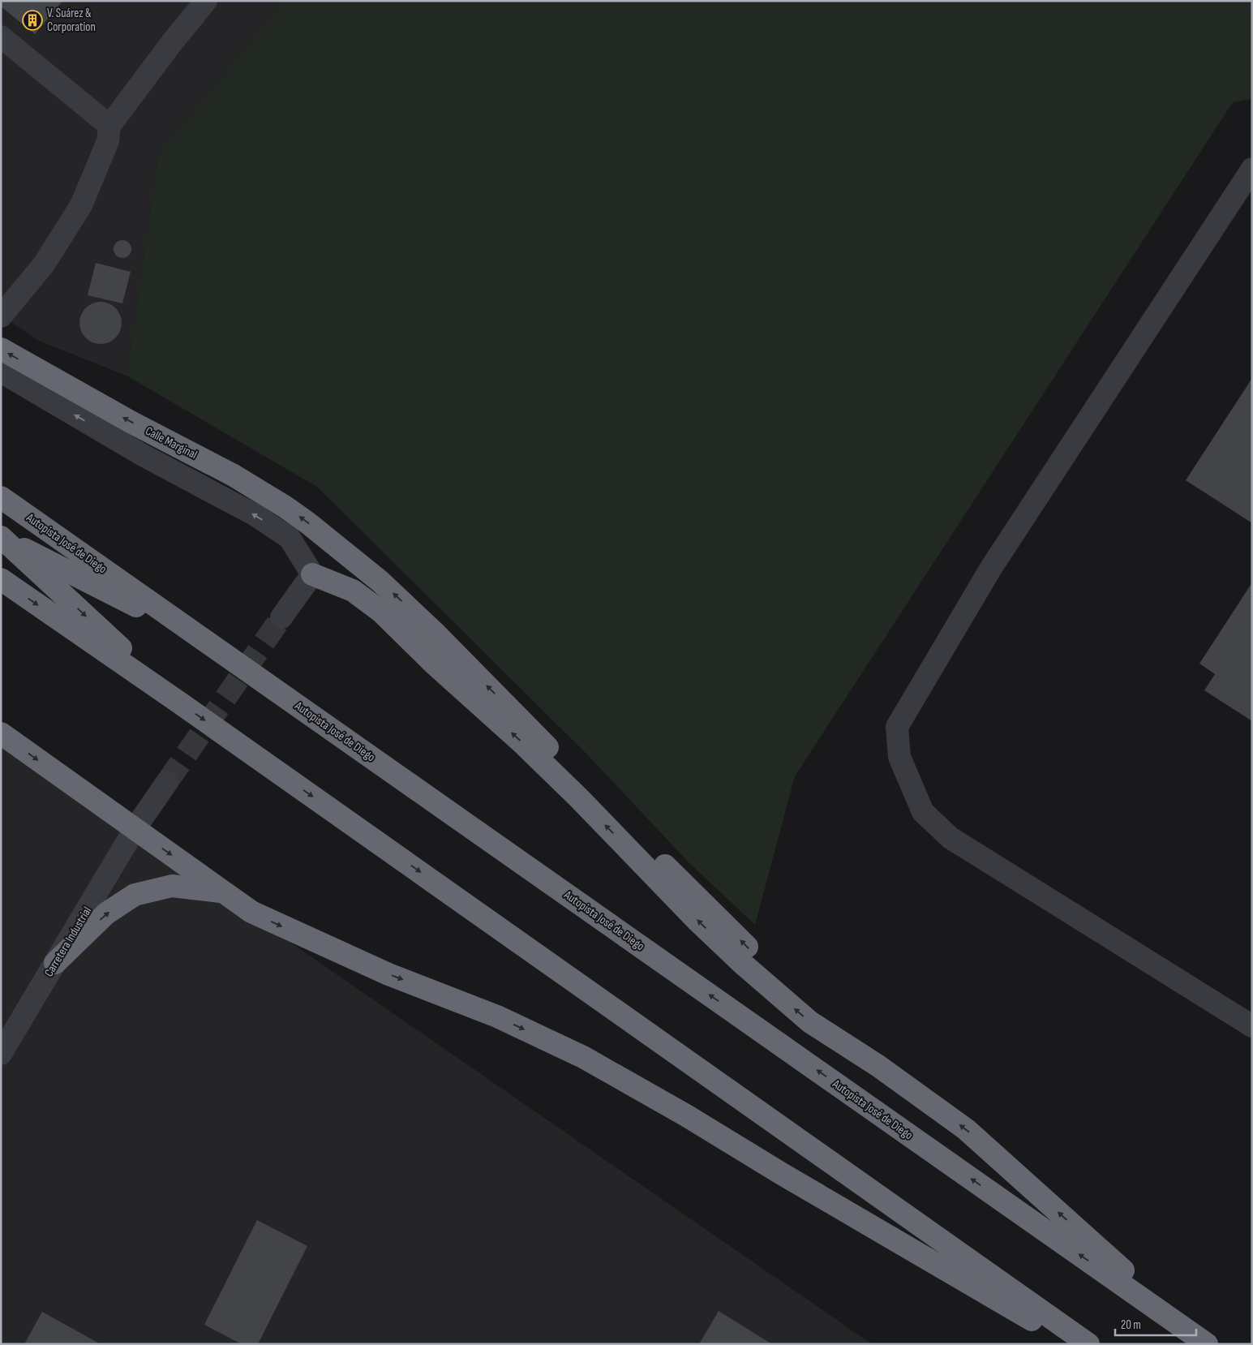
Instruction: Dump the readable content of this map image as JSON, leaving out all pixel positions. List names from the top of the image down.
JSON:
{
  "streets": {
    "highway": ["Calle Marginal", "Autopista José de Diego"],
    "street": ["Carretera Industrial"]
  },
  "places": {
    "building": ["V. Suárez & Corporation"]
  },
  "scale_bar": "20 m"
}
